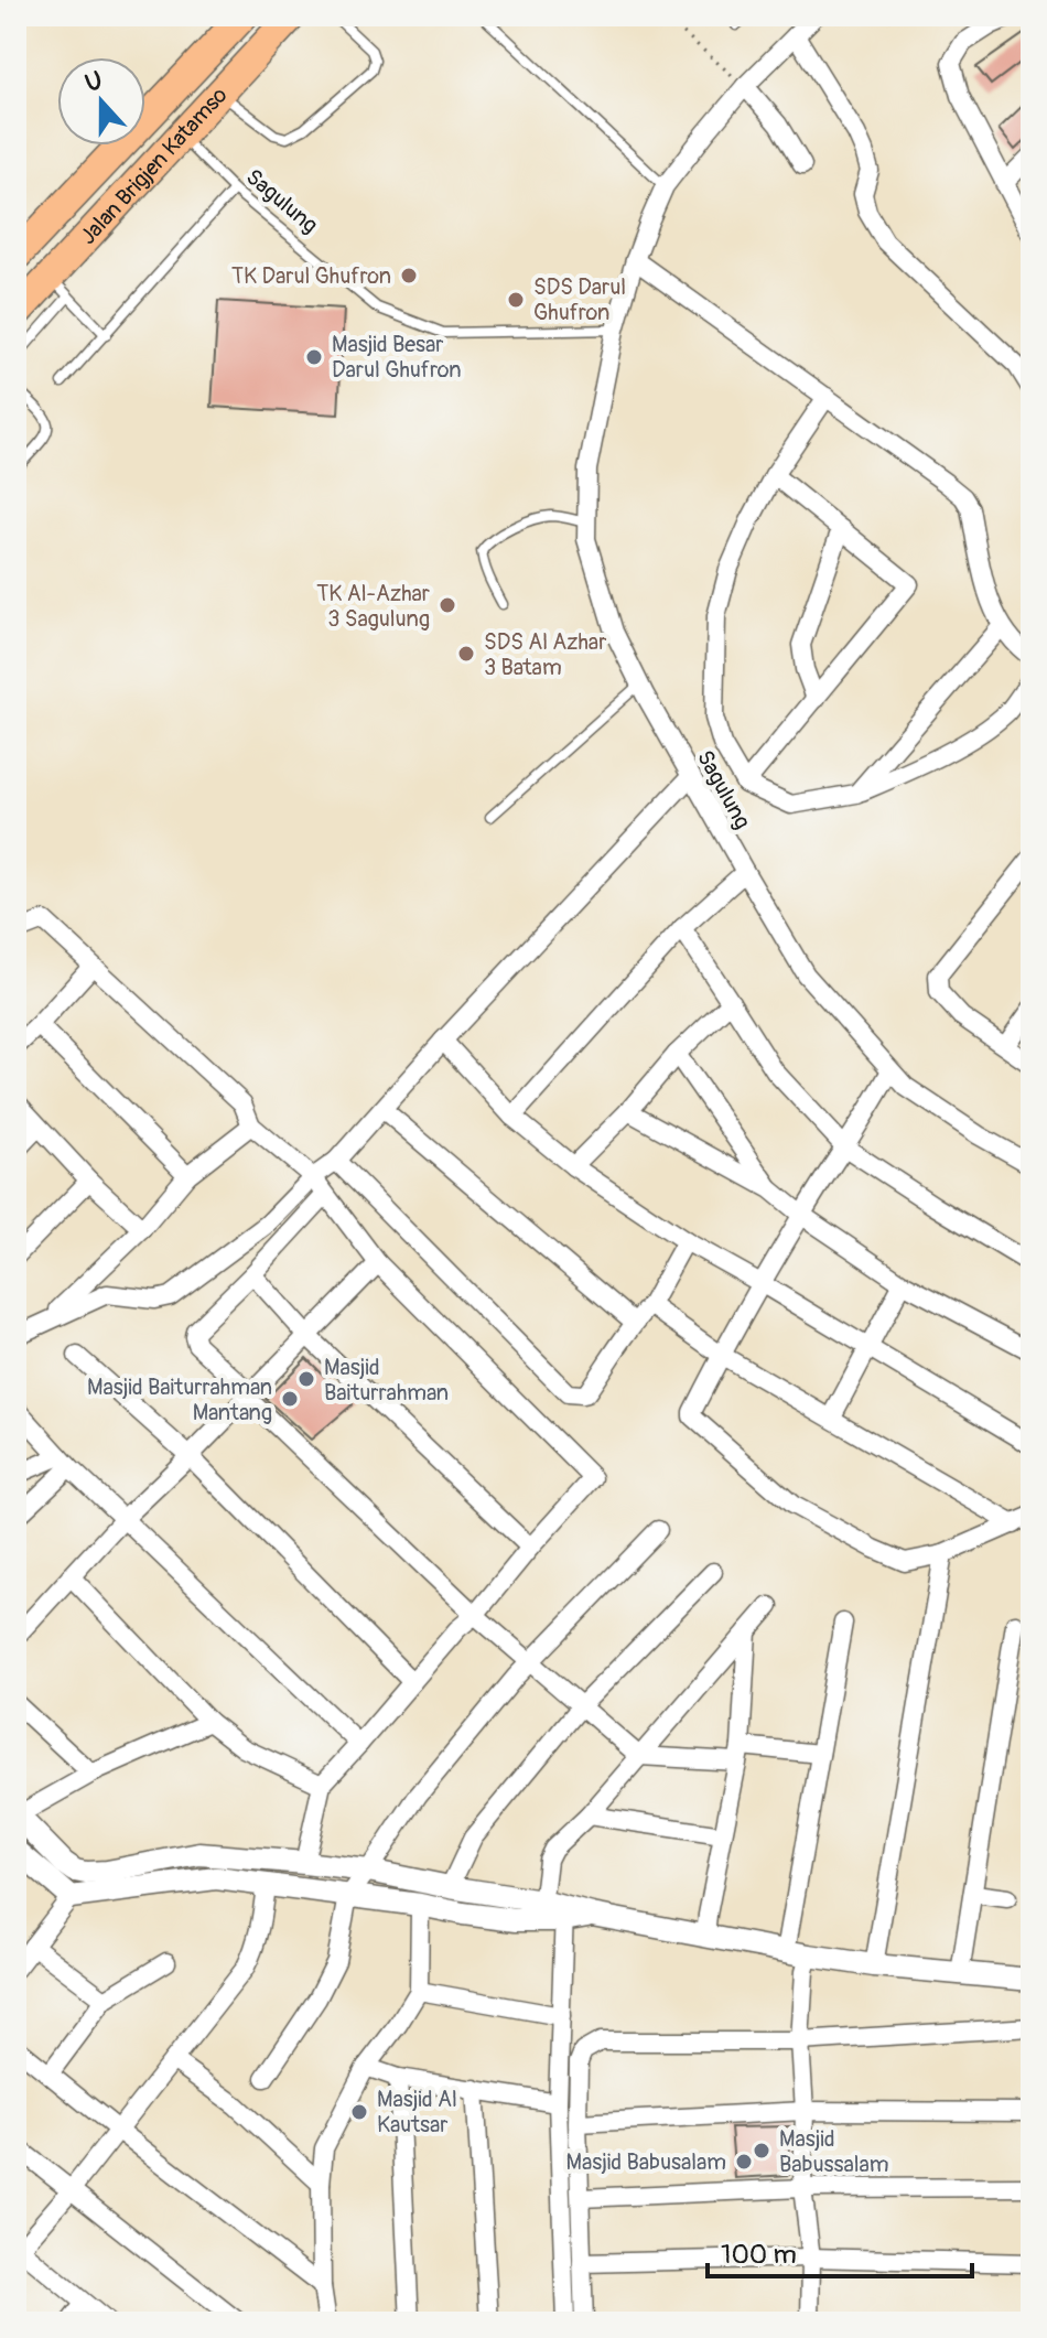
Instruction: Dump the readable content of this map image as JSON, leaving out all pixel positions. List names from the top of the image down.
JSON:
{
  "streets": {
    "highway": ["Jalan Brigjen Katamso"],
    "street": ["Sagulung"]
  },
  "crossings": [
    ["Jalan Brigjen Katamso", "Sagulung"]
  ],
  "places": [
    "TK Darul Ghufron",
    "SDS Darul Ghufron",
    "Masjid Besar Darul Ghufron",
    "TK Al-Azhar 3 Sagulung",
    "SDS Al Azhar 3 Batam",
    "Masjid Baiturrahman",
    "Masjid Baiturrahman Mantang",
    "Masjid Al Kautsar",
    "Masjid Babussalam",
    "Masjid Babusalam"
  ],
  "scale_bar": "100 m",
  "north": "top"
}
